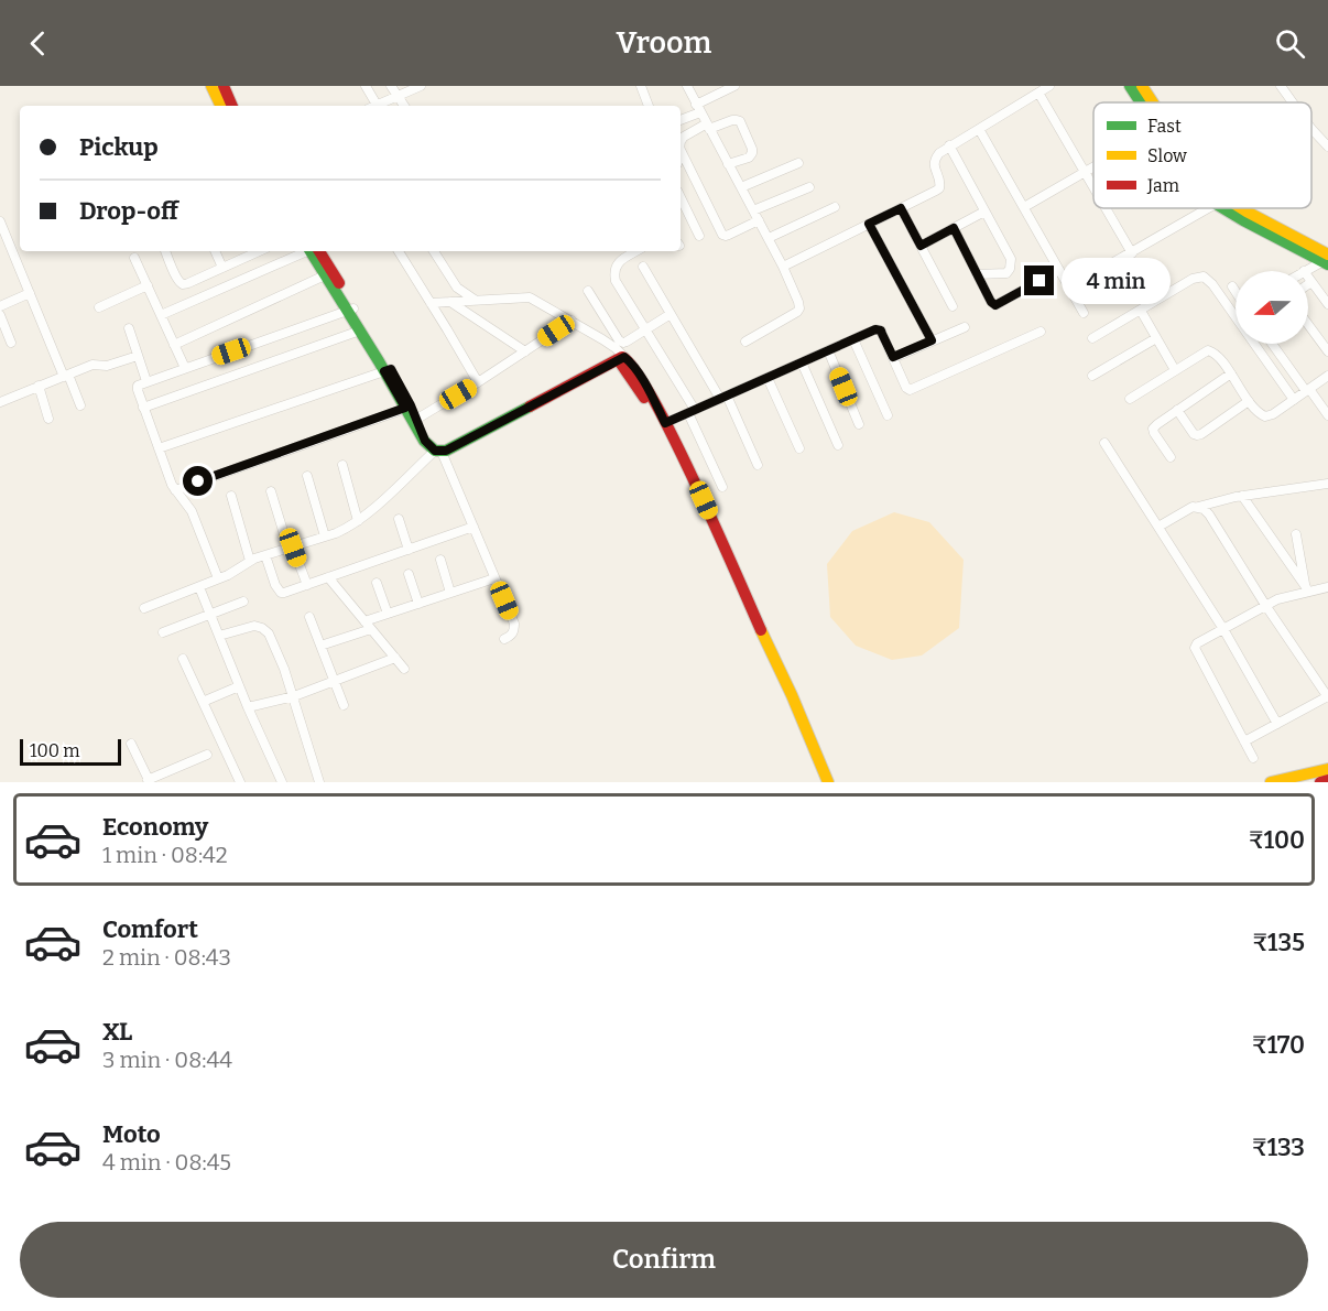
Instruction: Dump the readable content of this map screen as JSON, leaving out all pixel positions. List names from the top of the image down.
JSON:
{
  "legend": ["Fast", "Slow", "Jam"],
  "scale_bar": "100 m",
  "north": "left",
  "page": {
    "header": "Vroom",
    "banner": ["Pickup", "Drop-off"],
    "bubble": "4 min",
    "scale": "100 m",
    "list": [
      {
        "name": "Economy",
        "note": "1 min · 08:42",
        "value": "₹100"
      },
      {
        "name": "Comfort",
        "note": "2 min · 08:43",
        "value": "₹135"
      },
      {
        "name": "XL",
        "note": "3 min · 08:44",
        "value": "₹170"
      },
      {
        "name": "Moto",
        "note": "4 min · 08:45",
        "value": "₹133"
      }
    ],
    "buttons": "Confirm"
  }
}
